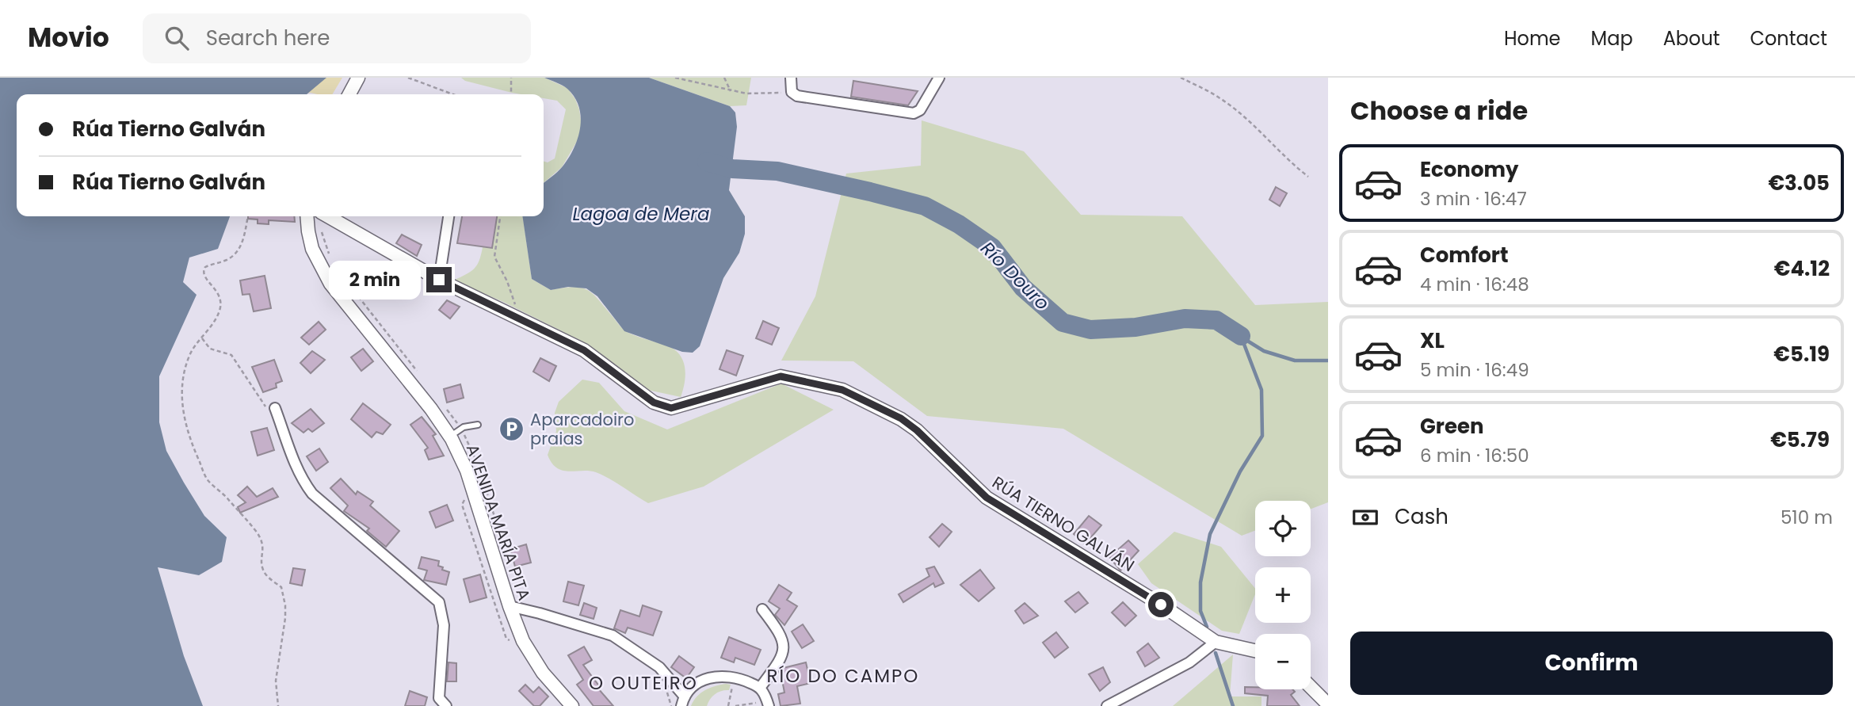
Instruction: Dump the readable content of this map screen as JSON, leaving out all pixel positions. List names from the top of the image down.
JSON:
{
  "streets": {
    "street": ["AVENIDA MARÍA PITA", "RÚA TIERNO GALVÁN"]
  },
  "districts": ["RÍO DO CAMPO", "O OUTEIRO"],
  "water": ["Lagoa de Mera", "Río Douro"],
  "places": {
    "parking": ["Aparcadoiro praias"]
  },
  "page": {
    "header": "Movio",
    "search": "Search here",
    "nav": [
      "Home",
      "Map",
      "About",
      "Contact"
    ],
    "heading": "Choose a ride",
    "banner": ["Rúa Tierno Galván", "Rúa Tierno Galván"],
    "list": [
      {
        "name": "Economy",
        "note": "3 min · 16:47",
        "value": "€3.05"
      },
      {
        "name": "Comfort",
        "note": "4 min · 16:48",
        "value": "€4.12"
      },
      {
        "name": "XL",
        "note": "5 min · 16:49",
        "value": "€5.19"
      },
      {
        "name": "Green",
        "note": "6 min · 16:50",
        "value": "€5.79"
      }
    ],
    "bubble": "2 min",
    "pay": ["Cash", "510 m"],
    "map_buttons": ["+", "−"],
    "buttons": "Confirm"
  }
}
